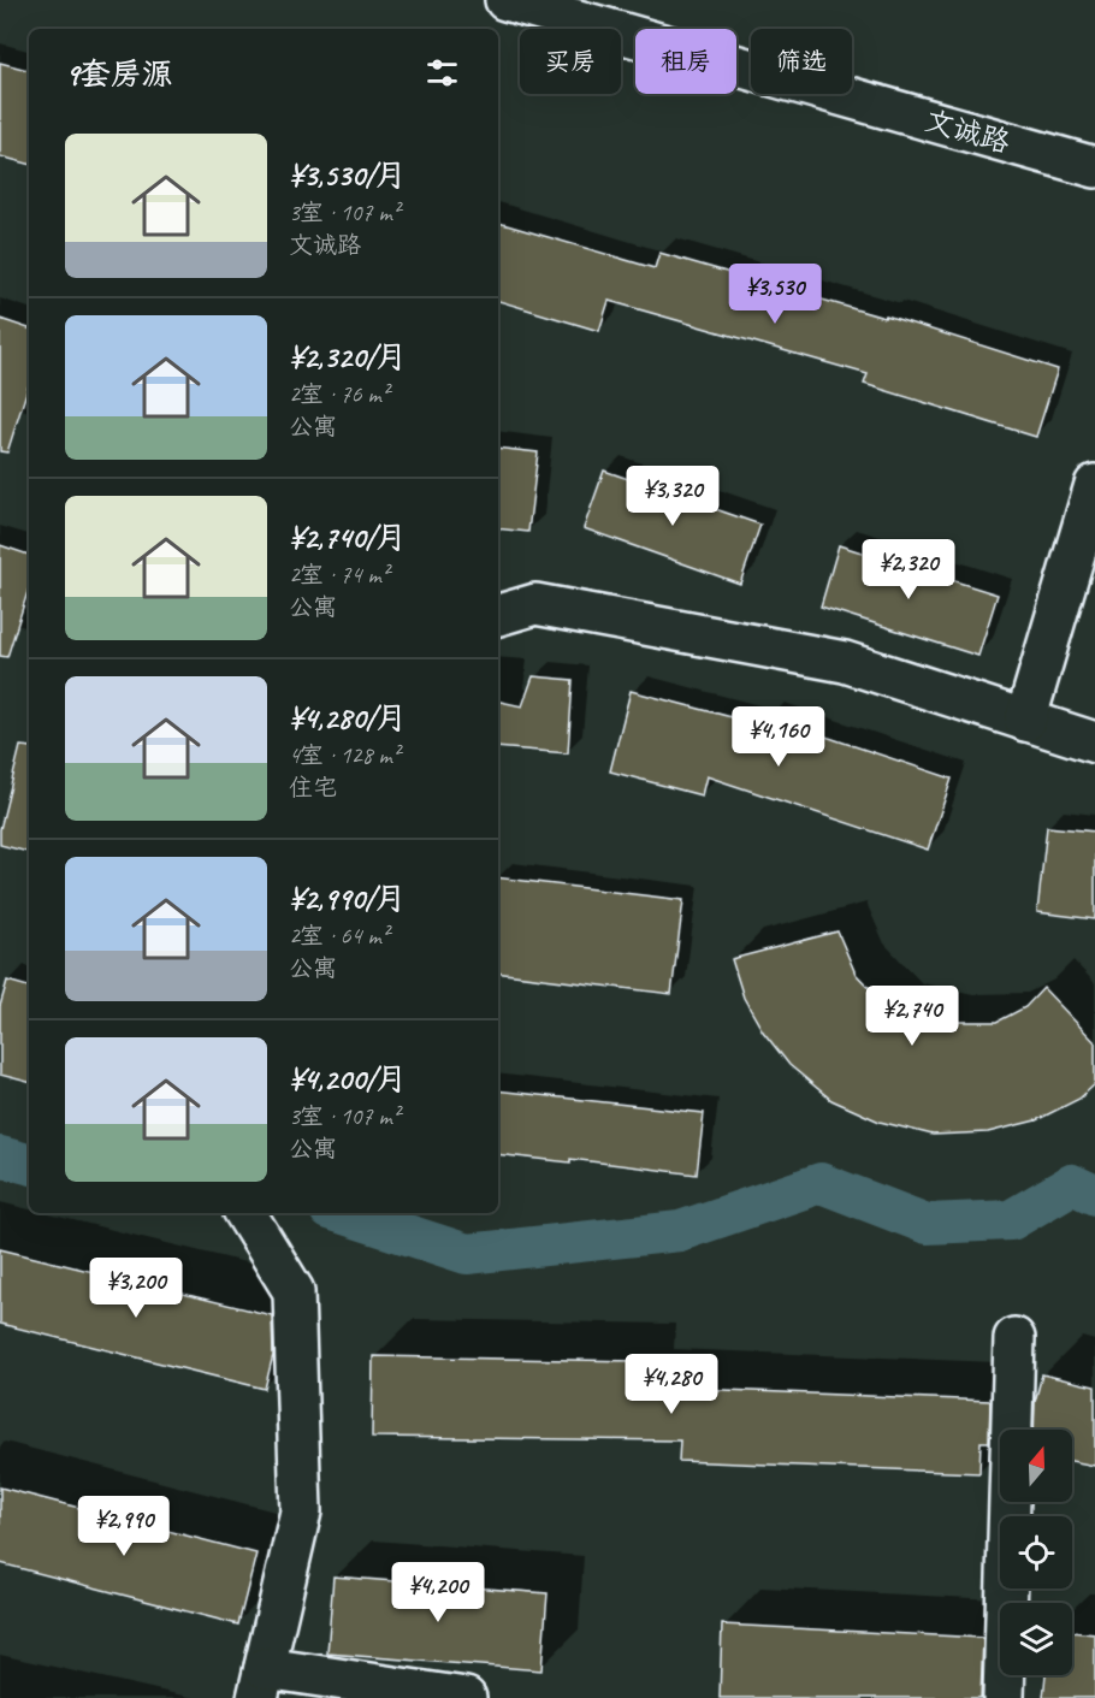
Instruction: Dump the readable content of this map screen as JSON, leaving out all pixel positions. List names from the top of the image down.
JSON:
{
  "streets": {
    "street": ["文诚路"]
  },
  "north": "top",
  "page": {
    "chip": ["买房", "租房", "筛选"],
    "heading": "9套房源",
    "list": [
      {
        "name": "¥3,530/月",
        "note": "3室 · 107 m² · 文诚路"
      },
      {
        "name": "¥2,320/月",
        "note": "2室 · 76 m² · 公寓"
      },
      {
        "name": "¥2,740/月",
        "note": "2室 · 74 m² · 公寓"
      },
      {
        "name": "¥4,280/月",
        "note": "4室 · 128 m² · 住宅"
      },
      {
        "name": "¥2,990/月",
        "note": "2室 · 64 m² · 公寓"
      },
      {
        "name": "¥4,200/月",
        "note": "3室 · 107 m² · 公寓"
      }
    ],
    "price": [
      "¥3,530",
      "¥3,320",
      "¥2,320",
      "¥4,160",
      "¥2,740",
      "¥3,200",
      "¥4,280",
      "¥2,990",
      "¥4,200"
    ]
  }
}
